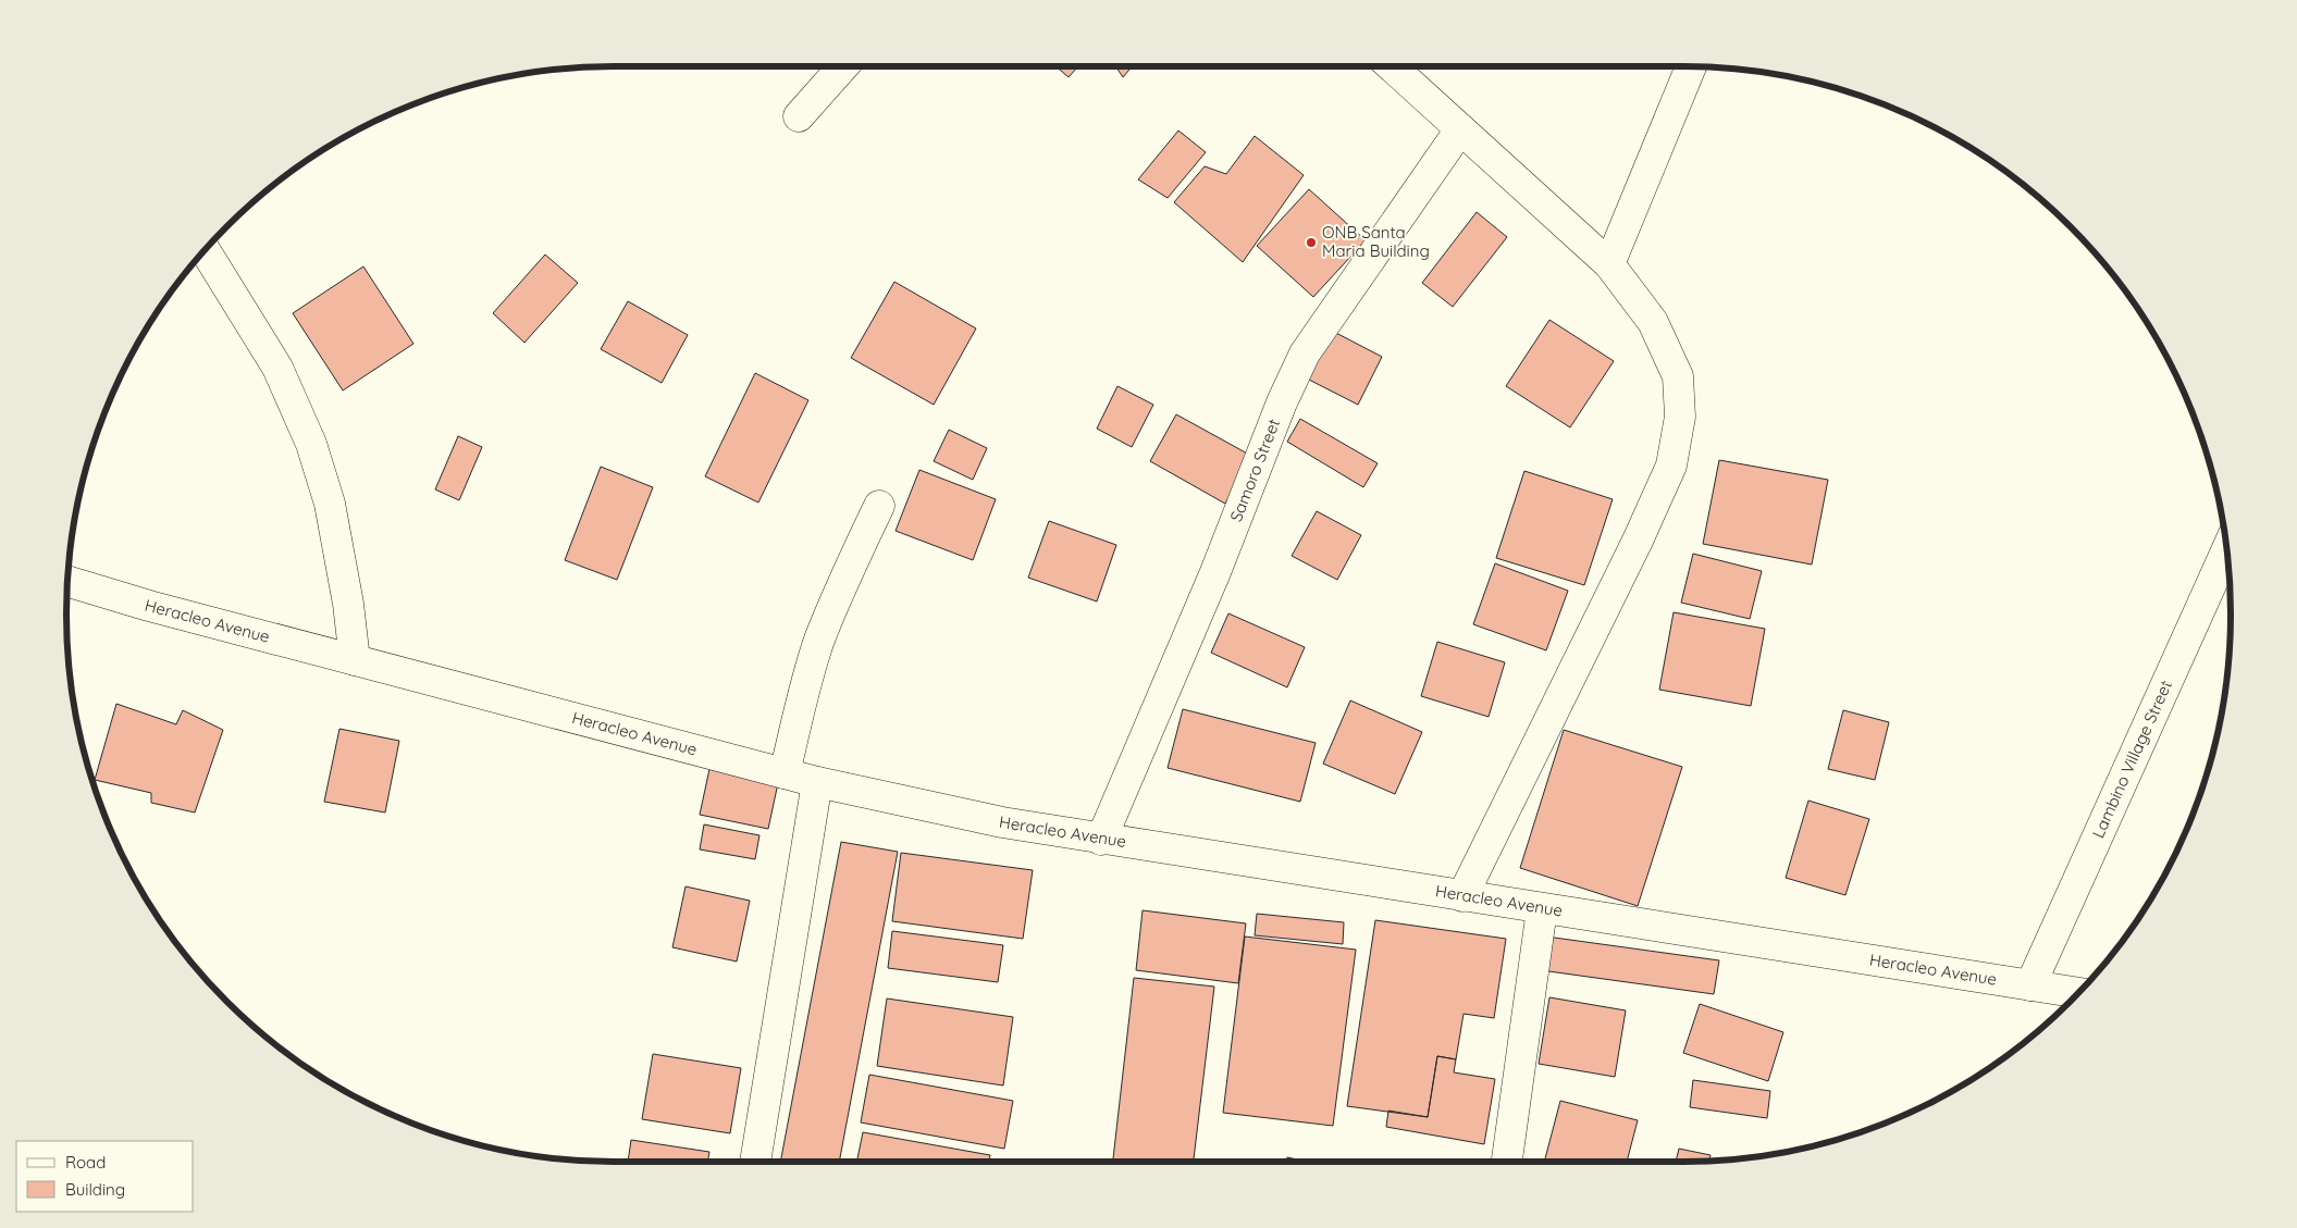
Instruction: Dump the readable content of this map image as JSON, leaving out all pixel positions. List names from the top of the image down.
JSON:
{
  "streets": {
    "street": ["Samoro Street", "Heracleo Avenue", "Lambino Village Street"]
  },
  "crossings": [
    ["Samoro Street", "Heracleo Avenue"],
    ["Heracleo Avenue", "Lambino Village Street"]
  ],
  "places": ["ONB Santa Maria Building"],
  "legend": ["Road", "Building"]
}
